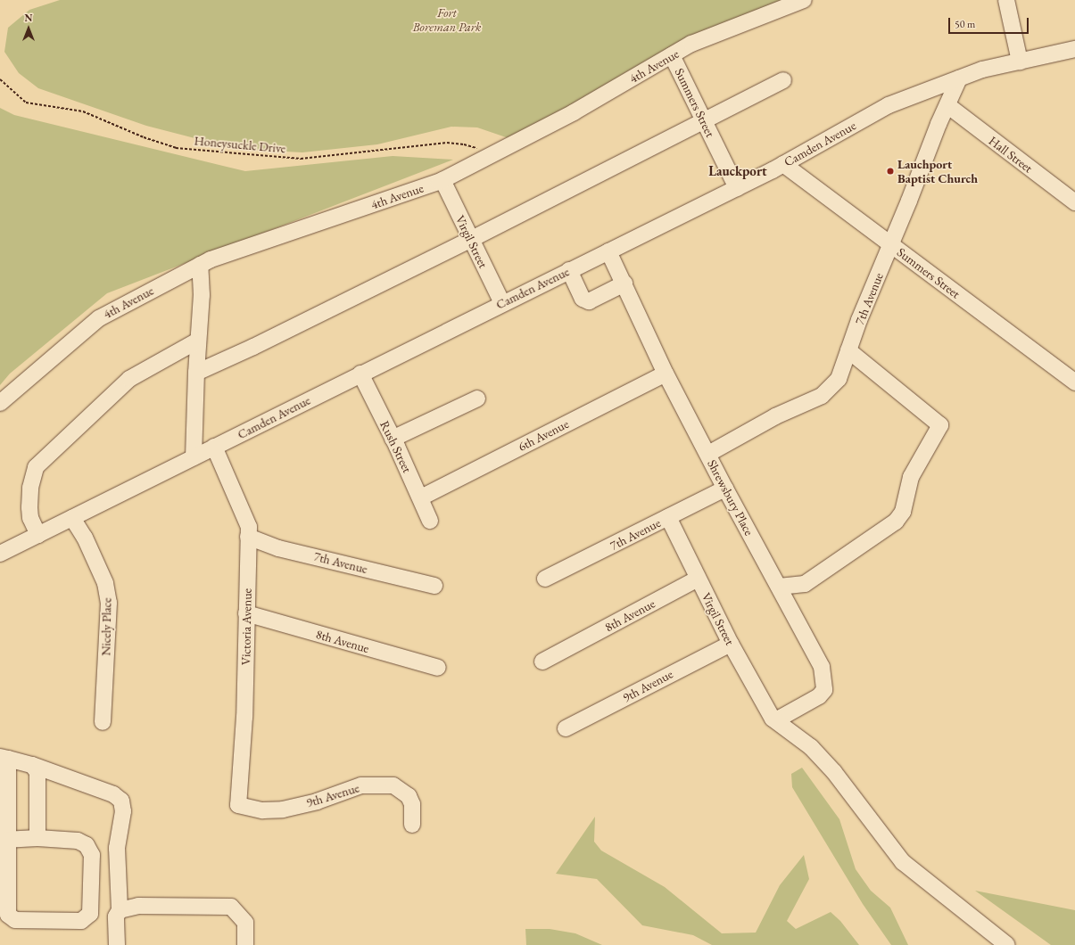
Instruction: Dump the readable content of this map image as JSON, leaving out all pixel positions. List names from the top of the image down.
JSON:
{
  "streets": {
    "street": [
      "4th Avenue",
      "Summers Street",
      "Camden Avenue",
      "Hall Street",
      "Virgil Street",
      "7th Avenue",
      "6th Avenue",
      "Rush Street",
      "Shrewsbury Place",
      "8th Avenue",
      "Nicely Place",
      "Victoria Avenue",
      "9th Avenue"
    ],
    "path": ["Honeysuckle Drive"]
  },
  "crossings": [
    ["4th Avenue", "Summers Street"],
    ["4th Avenue", "Honeysuckle Drive"],
    ["4th Avenue", "Virgil Street"],
    ["Summers Street", "Camden Avenue"],
    ["Summers Street", "7th Avenue"],
    ["Camden Avenue", "Virgil Street"],
    ["Camden Avenue", "7th Avenue"],
    ["Camden Avenue", "Rush Street"],
    ["Camden Avenue", "Shrewsbury Place"],
    ["Camden Avenue", "Nicely Place"],
    ["Camden Avenue", "Victoria Avenue"],
    ["Hall Street", "7th Avenue"],
    ["Virgil Street", "7th Avenue"],
    ["Virgil Street", "Shrewsbury Place"],
    ["Virgil Street", "8th Avenue"],
    ["Virgil Street", "9th Avenue"],
    ["7th Avenue", "Shrewsbury Place"],
    ["7th Avenue", "Victoria Avenue"],
    ["6th Avenue", "Rush Street"],
    ["6th Avenue", "Shrewsbury Place"],
    ["8th Avenue", "Victoria Avenue"],
    ["Victoria Avenue", "9th Avenue"]
  ],
  "districts": ["Lauckport"],
  "parks": ["Fort Boreman Park"],
  "places": ["Lauchport Baptist Church"],
  "scale_bar": "50 m",
  "north": "top"
}
